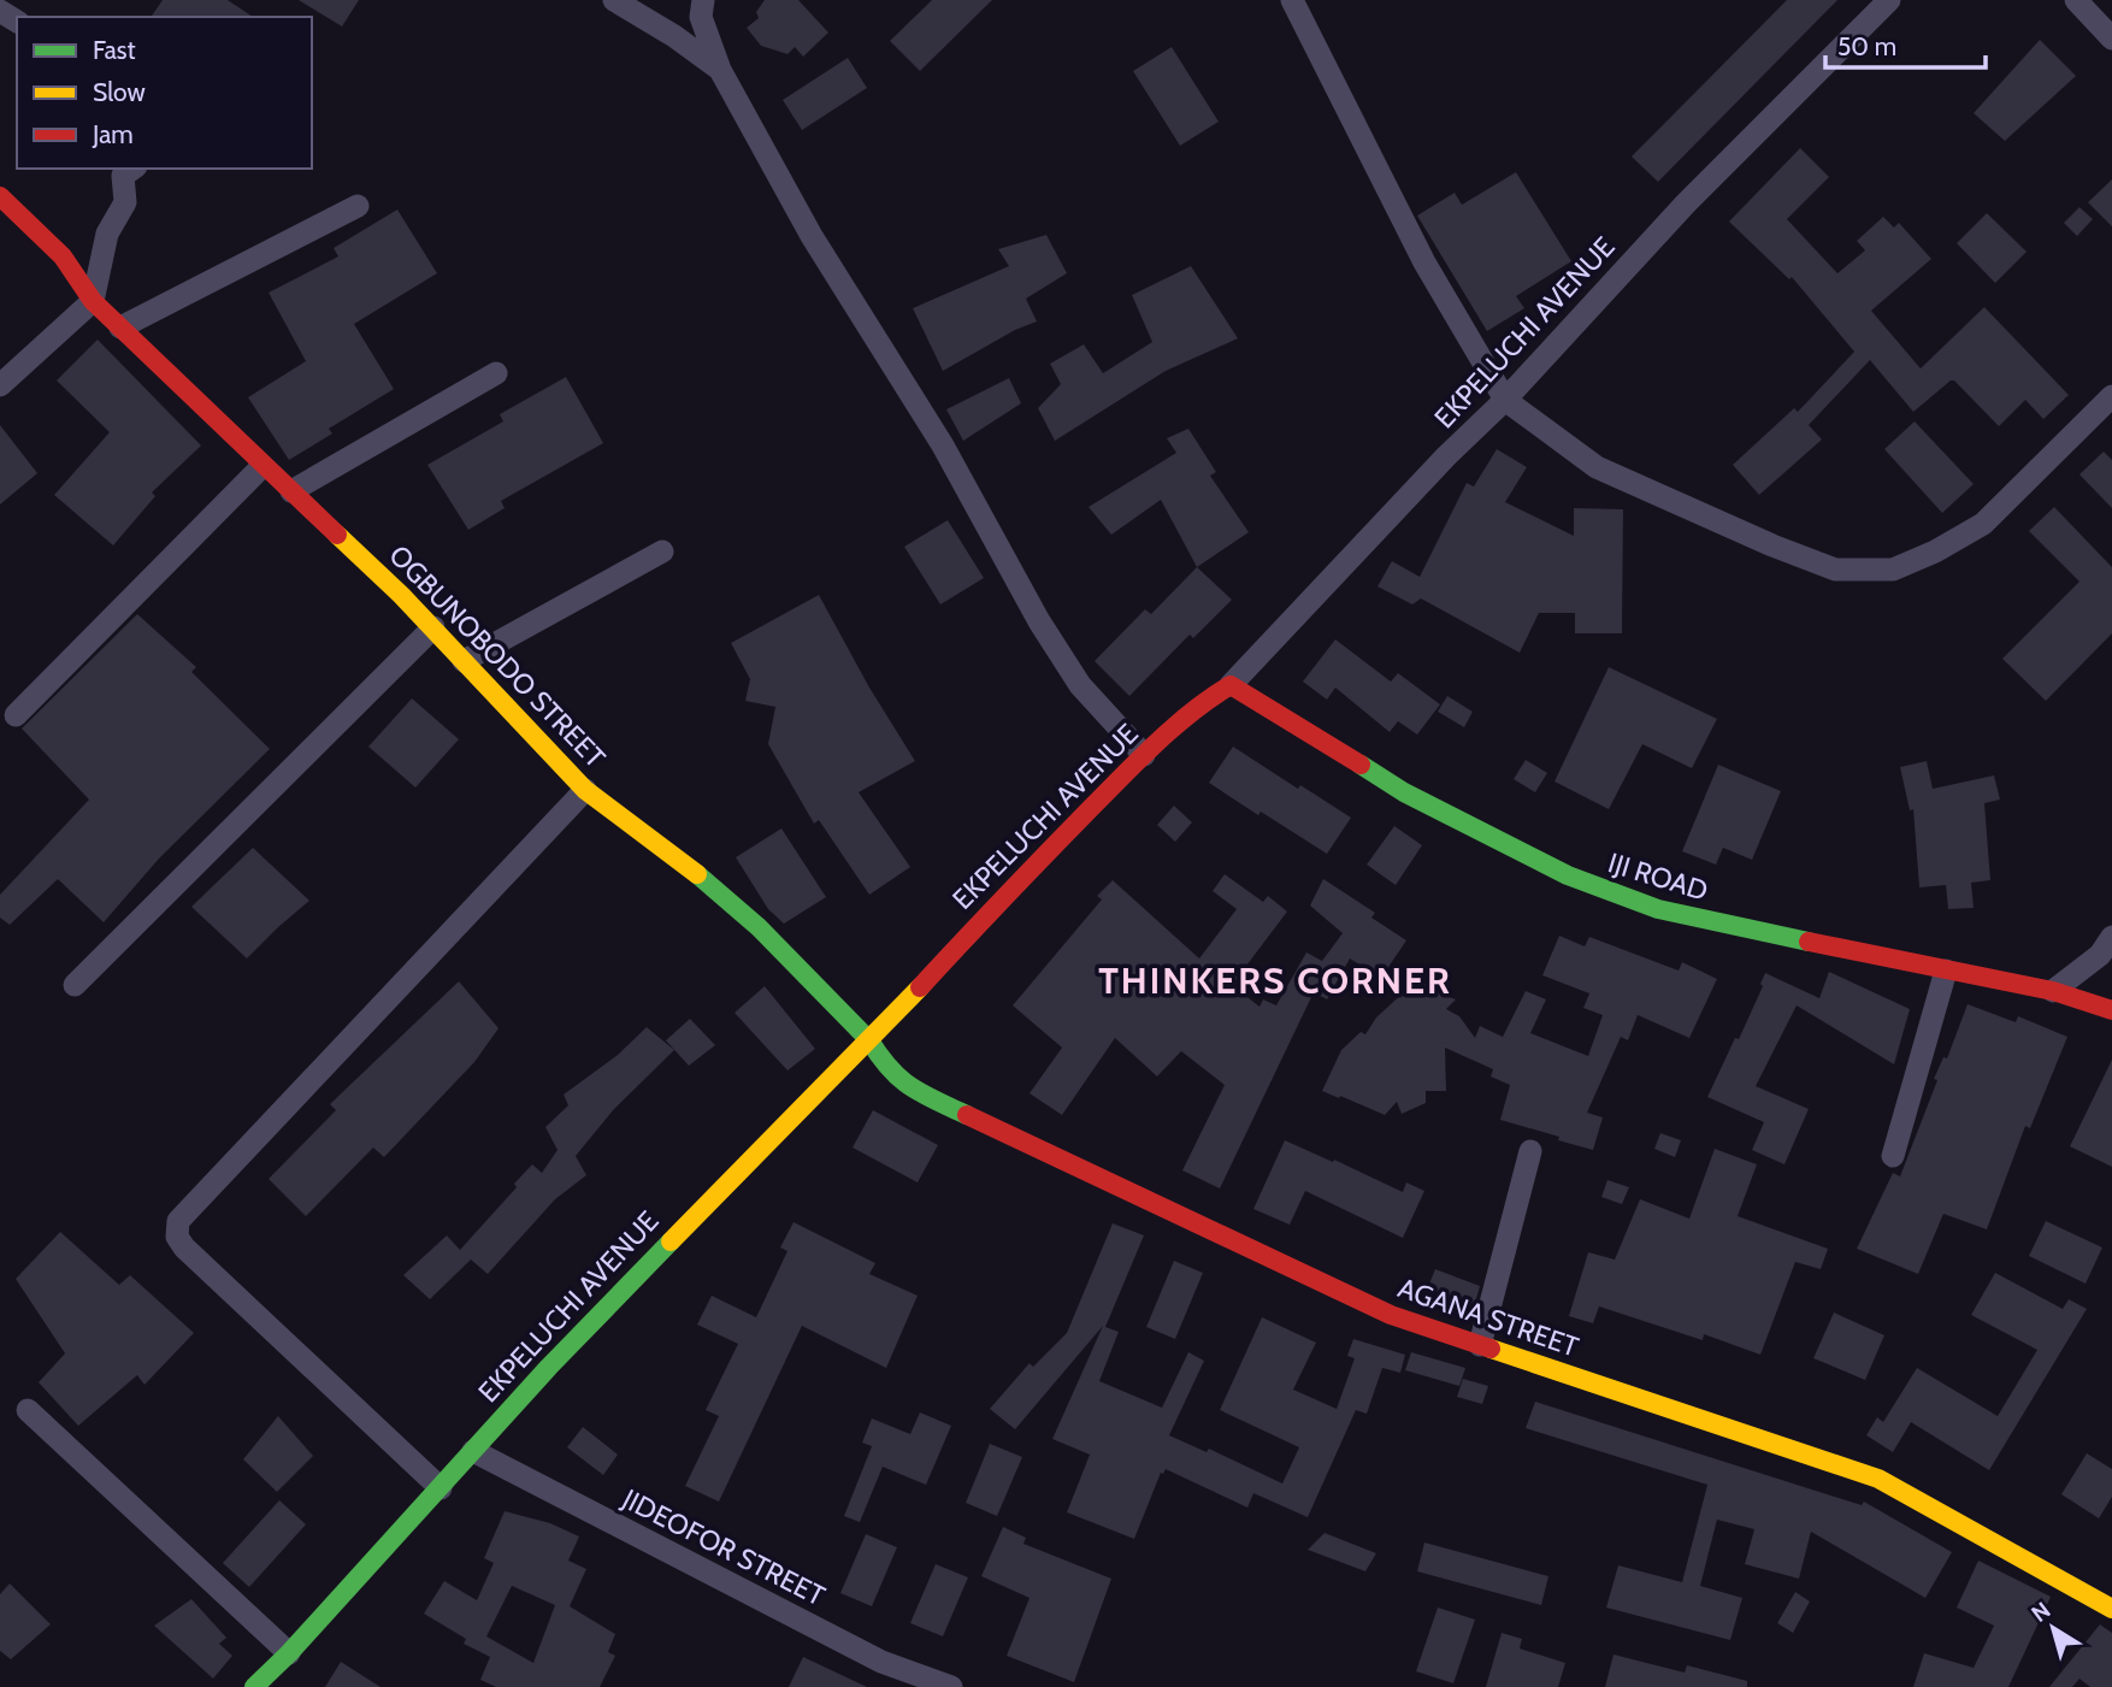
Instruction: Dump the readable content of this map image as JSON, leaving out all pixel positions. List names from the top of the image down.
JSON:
{
  "streets": {
    "street": [
      "EKPELUCHI AVENUE",
      "OGBUNOBODO STREET",
      "IJI ROAD",
      "AGANA STREET",
      "JIDEOFOR STREET"
    ]
  },
  "crossings": [
    ["EKPELUCHI AVENUE", "OGBUNOBODO STREET"],
    ["EKPELUCHI AVENUE", "IJI ROAD"],
    ["EKPELUCHI AVENUE", "AGANA STREET"],
    ["EKPELUCHI AVENUE", "JIDEOFOR STREET"],
    ["OGBUNOBODO STREET", "AGANA STREET"]
  ],
  "districts": ["THINKERS CORNER"],
  "legend": ["Fast", "Slow", "Jam"],
  "scale_bar": "50 m",
  "north": "top left"
}
